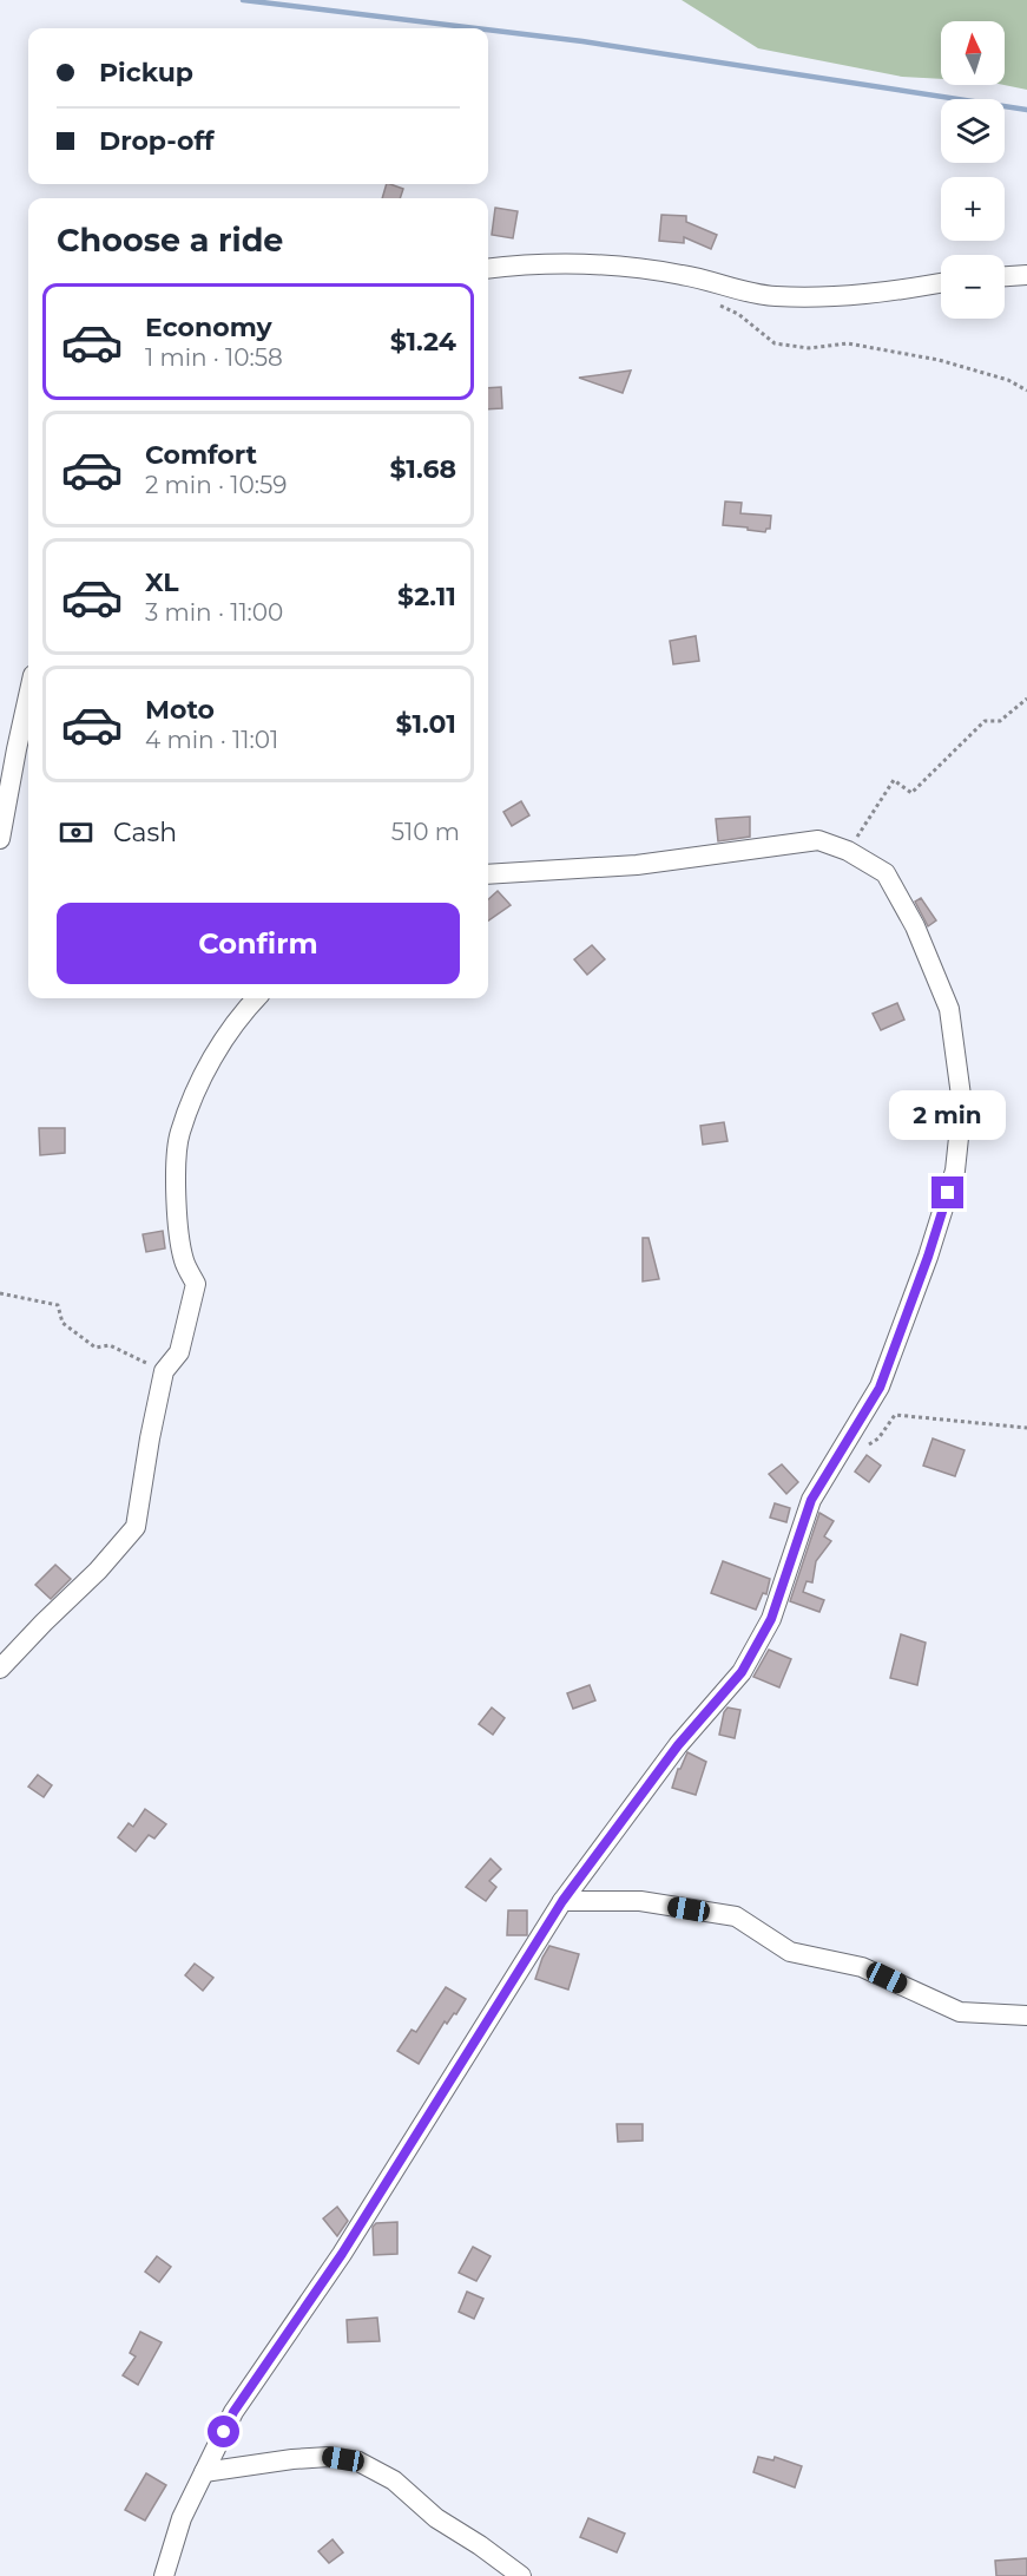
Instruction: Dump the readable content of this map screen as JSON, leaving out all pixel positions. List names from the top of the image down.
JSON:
{
  "north": "top",
  "page": {
    "map_buttons": ["+", "−"],
    "banner": ["Pickup", "Drop-off"],
    "heading": "Choose a ride",
    "list": [
      {
        "name": "Economy",
        "note": "1 min · 10:58",
        "value": "$1.24"
      },
      {
        "name": "Comfort",
        "note": "2 min · 10:59",
        "value": "$1.68"
      },
      {
        "name": "XL",
        "note": "3 min · 11:00",
        "value": "$2.11"
      },
      {
        "name": "Moto",
        "note": "4 min · 11:01",
        "value": "$1.01"
      }
    ],
    "pay": ["Cash", "510 m"],
    "buttons": "Confirm",
    "bubble": "2 min"
  }
}
